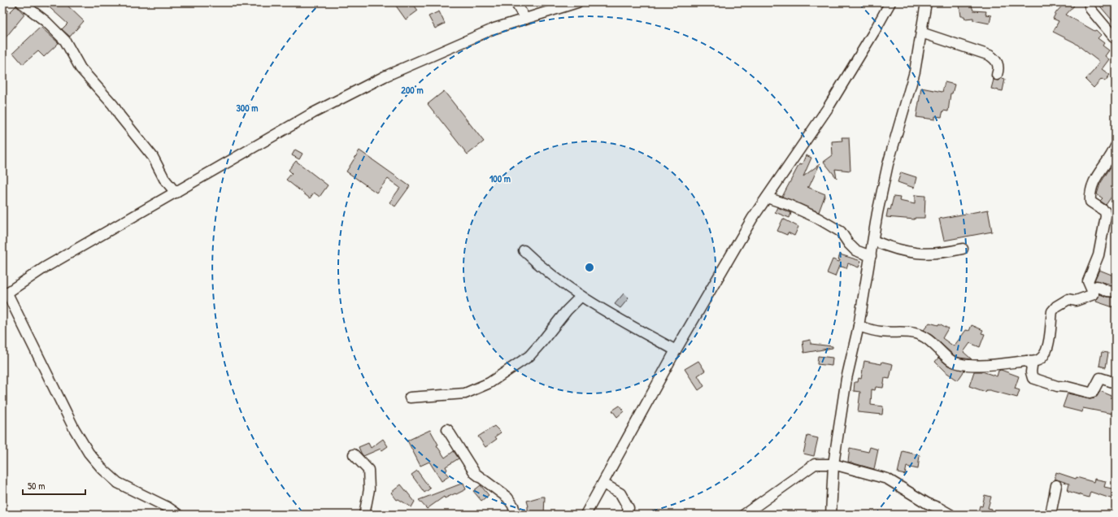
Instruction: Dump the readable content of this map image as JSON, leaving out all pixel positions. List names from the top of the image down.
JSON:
{
  "scale_bar": "50 m",
  "rings": ["200 m", "300 m", "100 m"]
}
